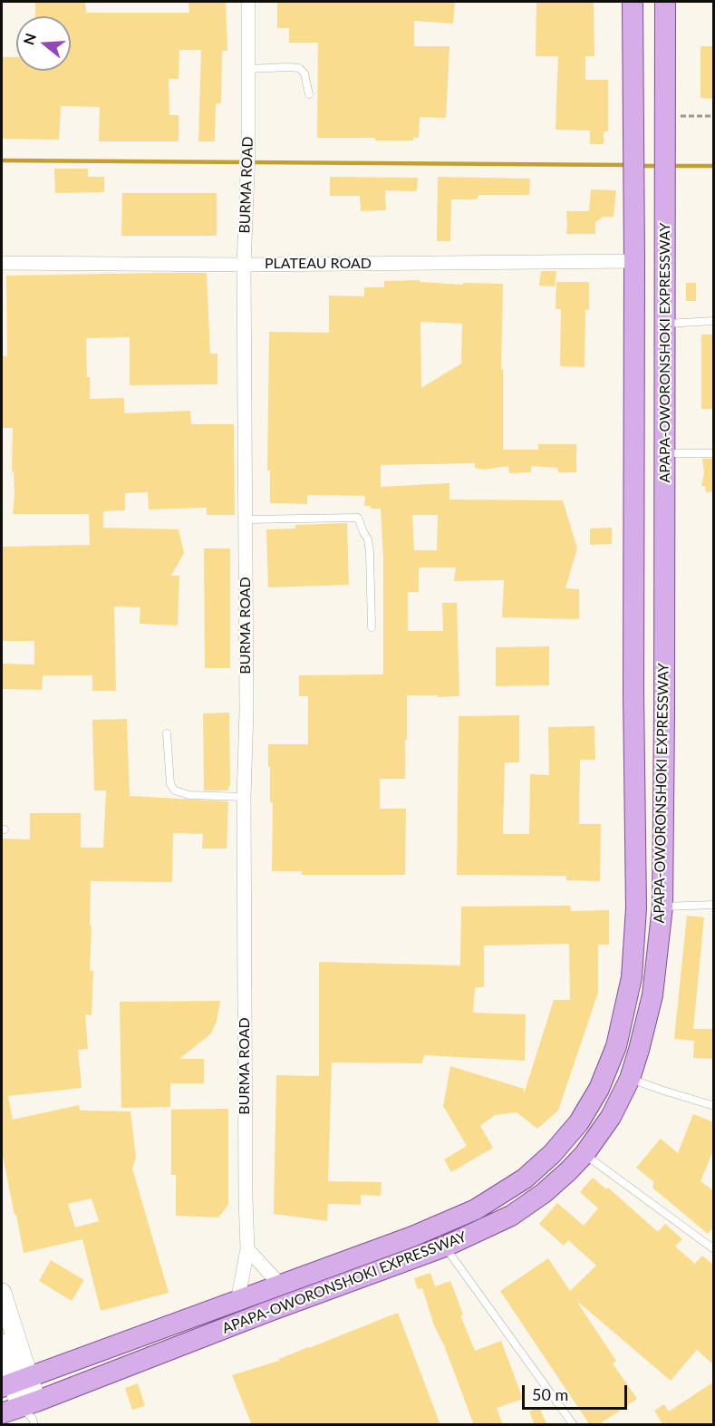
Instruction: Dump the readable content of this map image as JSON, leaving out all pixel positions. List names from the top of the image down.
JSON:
{
  "streets": {
    "main road": ["APAPA-OWORONSHOKI EXPRESSWAY"],
    "street": ["BURMA ROAD", "PLATEAU ROAD"]
  },
  "crossings": [
    ["BURMA ROAD", "PLATEAU ROAD"],
    ["BURMA ROAD", "APAPA-OWORONSHOKI EXPRESSWAY"],
    ["PLATEAU ROAD", "APAPA-OWORONSHOKI EXPRESSWAY"]
  ],
  "scale_bar": "50 m",
  "north": "left"
}
